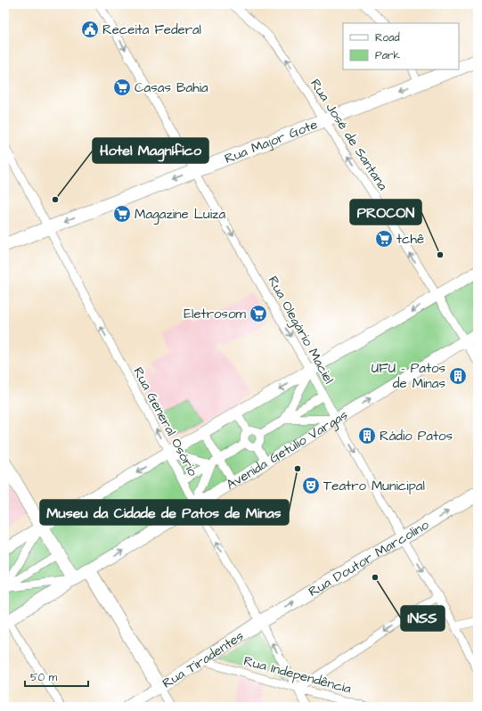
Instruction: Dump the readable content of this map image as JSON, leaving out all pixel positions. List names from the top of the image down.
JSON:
{
  "streets": {
    "main road": [
      "Rua Major Gote",
      "Avenida Getúlio Vargas",
      "Rua Doutor Marcolino",
      "Rua Tiradentes"
    ],
    "street": [
      "Rua José de Santana",
      "Rua Olegário Maciel",
      "Rua General Osório",
      "Rua Independência"
    ]
  },
  "crossings": [
    ["Rua José de Santana", "Rua Major Gote"],
    ["Rua José de Santana", "Avenida Getúlio Vargas"],
    ["Rua Major Gote", "Rua Olegário Maciel"],
    ["Rua Major Gote", "Rua General Osório"],
    ["Rua Olegário Maciel", "Avenida Getúlio Vargas"],
    ["Rua Olegário Maciel", "Rua Doutor Marcolino"],
    ["Rua General Osório", "Avenida Getúlio Vargas"],
    ["Rua General Osório", "Rua Doutor Marcolino"],
    ["Rua General Osório", "Rua Tiradentes"],
    ["Rua General Osório", "Rua Independência"],
    ["Rua Doutor Marcolino", "Rua Tiradentes"],
    ["Rua Tiradentes", "Rua Independência"]
  ],
  "one_way": [
    "Rua José de Santana",
    "Rua Major Gote",
    "Rua Olegário Maciel",
    "Rua General Osório",
    "Rua Doutor Marcolino"
  ],
  "places": {
    "public building": ["Receita Federal"],
    "supermarket": [
      "Casas Bahia",
      "Magazine Luiza",
      "tchê",
      "Eletrosom"
    ],
    "other": [
      "Hotel Magnífico",
      "PROCON",
      "Museu da Cidade de Patos de Minas",
      "INSS"
    ],
    "building": ["UFU - Patos de Minas", "Rádio Patos"],
    "theatre": ["Teatro Municipal"]
  },
  "legend": ["Road", "Park"],
  "scale_bar": "50 m"
}
